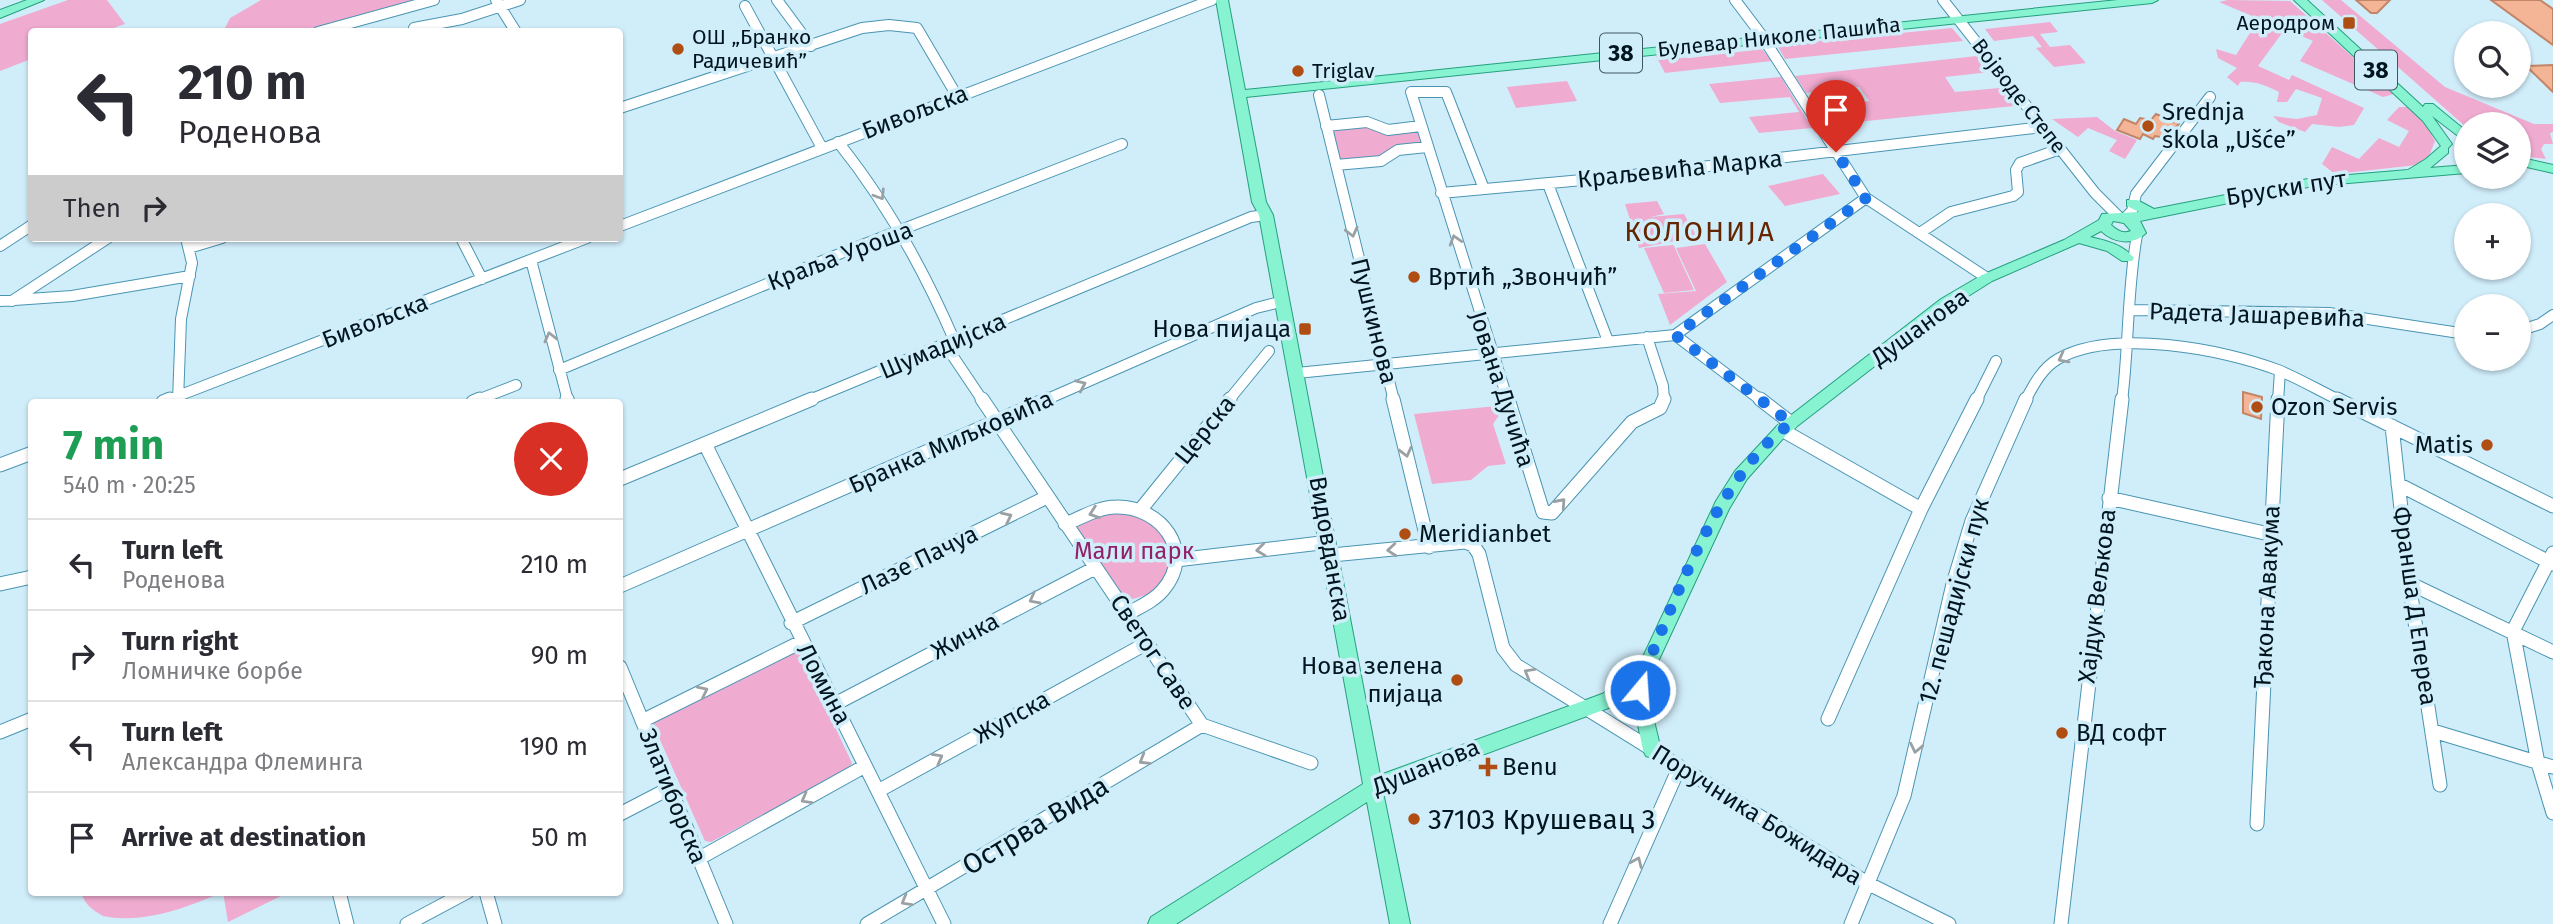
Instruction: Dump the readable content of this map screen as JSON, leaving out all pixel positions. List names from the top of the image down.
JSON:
{
  "streets": {
    "main road": [
      "Булевар Николе Пашића",
      "38",
      "Бруски пут",
      "Душанова",
      "Видовданска"
    ],
    "street": [
      "Војводе Степе",
      "Бивољска",
      "Краљевића Марка",
      "Краља Уроша",
      "Радета Јашаревића",
      "Пушкинова",
      "Шумадијска",
      "Јована Дучића",
      "Церска",
      "Бранка Миљковића",
      "Лазе Пачуа",
      "Хајдук Вељкова",
      "Ђакона Авакума",
      "12. пешадијски пук",
      "Франша Д Епереа",
      "Жичка",
      "Светог Саве",
      "Ломина",
      "Жупска",
      "Златиборска",
      "Поручника Божидара",
      "Острва Вида"
    ]
  },
  "crossings": [
    ["Булевар Николе Пашића", "Војводе Степе"],
    ["Булевар Николе Пашића", "Видовданска"],
    ["38", "Бруски пут"],
    ["Војводе Степе", "Краљевића Марка"],
    ["Војводе Степе", "Бруски пут"],
    ["Војводе Степе", "Душанова"],
    ["Бивољска", "Светог Саве"],
    ["Краљевића Марка", "Јована Дучића"],
    ["Бруски пут", "Душанова"],
    ["Краља Уроша", "Светог Саве"],
    ["Радета Јашаревића", "Хајдук Вељкова"],
    ["Пушкинова", "Поручника Божидара"],
    ["Душанова", "Видовданска"],
    ["Душанова", "Поручника Божидара"],
    ["Шумадијска", "Видовданска"],
    ["Шумадијска", "Светог Саве"],
    ["Шумадијска", "Ломина"],
    ["Бранка Миљковића", "Видовданска"],
    ["Бранка Миљковића", "Светог Саве"],
    ["Бранка Миљковића", "Ломина"],
    ["Видовданска", "Поручника Божидара"],
    ["Лазе Пачуа", "Светог Саве"],
    ["Лазе Пачуа", "Ломина"],
    ["Хајдук Вељкова", "12. пешадијски пук"],
    ["Ђакона Авакума", "12. пешадијски пук"],
    ["12. пешадијски пук", "Франша Д Епереа"],
    ["12. пешадијски пук", "Поручника Божидара"],
    ["Жичка", "Светог Саве"],
    ["Жичка", "Ломина"],
    ["Светог Саве", "Жупска"],
    ["Светог Саве", "Острва Вида"],
    ["Ломина", "Жупска"],
    ["Ломина", "Острва Вида"]
  ],
  "one_way": [
    "Пушкинова",
    "Бранка Миљковића",
    "Лазе Пачуа",
    "Жичка",
    "Жупска",
    "Поручника Божидара",
    "Острва Вида"
  ],
  "districts": ["КОЛОНИЈА"],
  "parks": ["Мали парк"],
  "places": {
    "transit": ["Аеродром", "Нова пијаца"],
    "other": [
      "ОШ „Бранко Радичевић”",
      "Triglav",
      "Srednja škola „Ušće”",
      "Вртић „Звончић”",
      "Ozon Servis",
      "Matis",
      "Meridianbet",
      "Нова зелена пијаца",
      "ВД софт",
      "37103 Крушевац 3"
    ],
    "health": ["Benu"]
  },
  "page": {
    "map_buttons": ["+", "−"],
    "turn": ["210 m", "Роденова"],
    "then": "Then",
    "heading": ["7 min", "540 m · 20:25"],
    "list": [
      {
        "name": "Turn left",
        "note": "Роденова",
        "value": "210 m"
      },
      {
        "name": "Turn right",
        "note": "Ломничке борбе",
        "value": "90 m"
      },
      {
        "name": "Turn left",
        "note": "Александра Флеминга",
        "value": "190 m"
      },
      {
        "name": "Arrive at destination",
        "value": "50 m"
      }
    ]
  }
}
